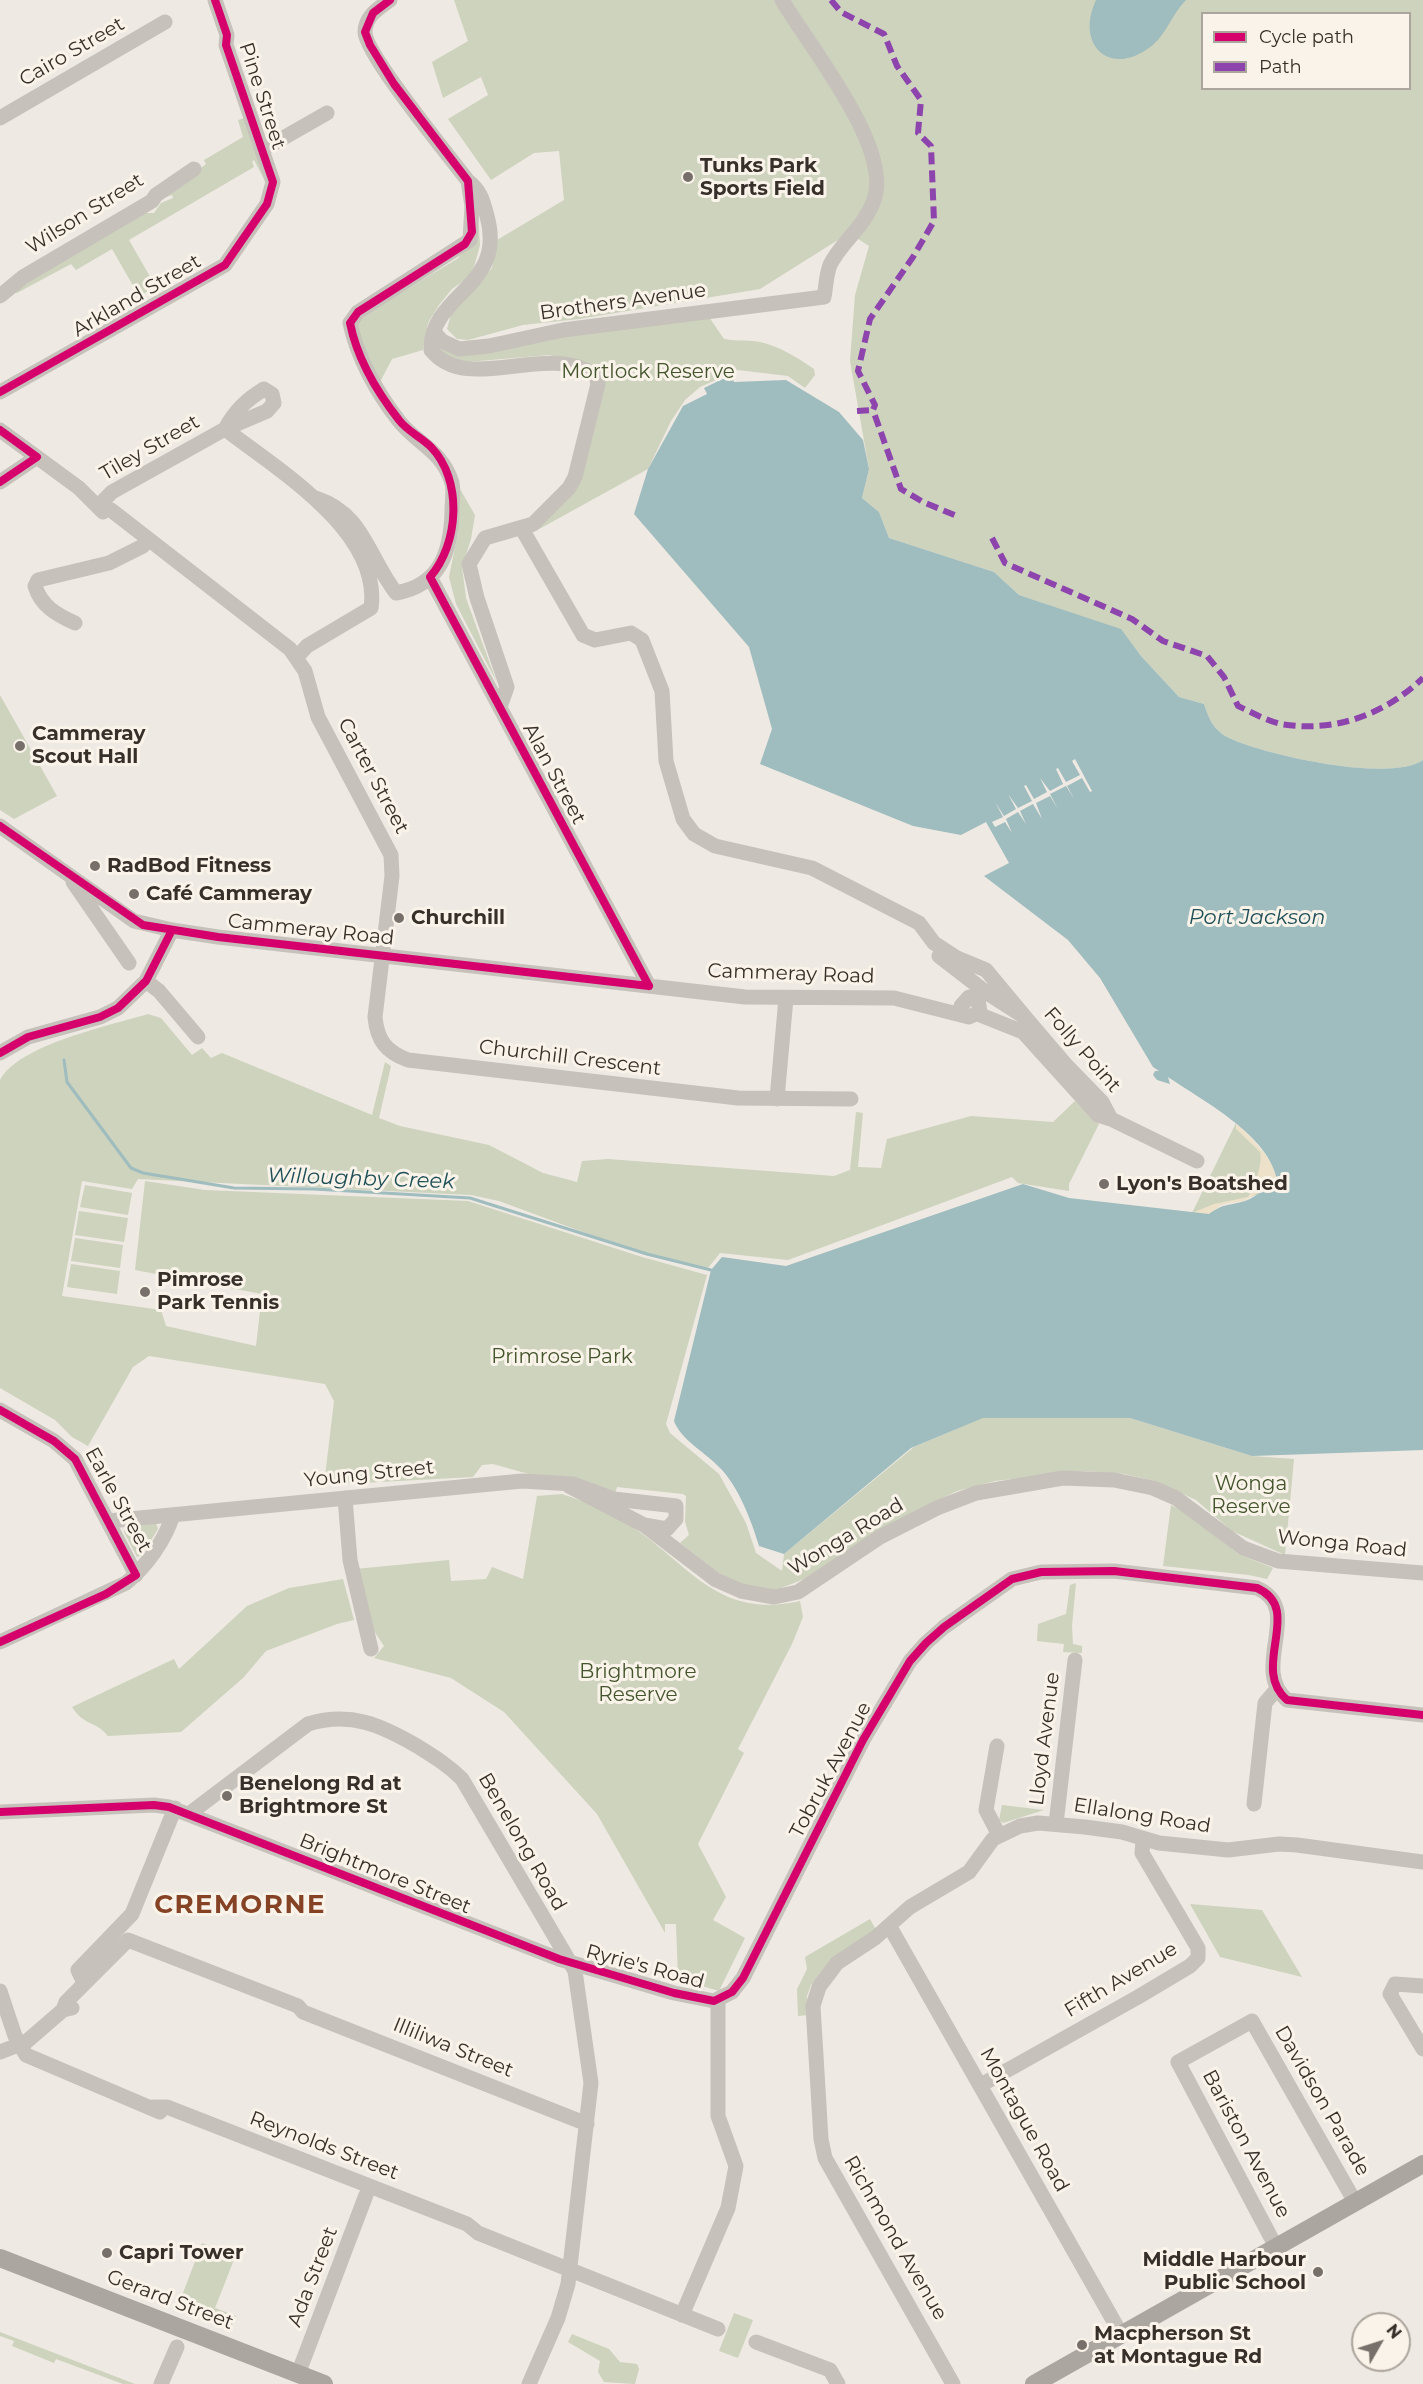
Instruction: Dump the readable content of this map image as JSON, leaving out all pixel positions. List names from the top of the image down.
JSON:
{
  "streets": {
    "main road": ["Gerard Street"],
    "street": [
      "Cairo Street",
      "Pine Street",
      "Wilson Street",
      "Arkland Street",
      "Brothers Avenue",
      "Tiley Street",
      "Alan Street",
      "Carter Street",
      "Cammeray Road",
      "Folly Point",
      "Churchill Crescent",
      "Young Street",
      "Earle Street",
      "Wonga Road",
      "Lloyd Avenue",
      "Tobruk Avenue",
      "Ellalong Road",
      "Benelong Road",
      "Brightmore Street",
      "Ryrie's Road",
      "Fifth Avenue",
      "Illiliwa Street",
      "Davidson Parade",
      "Montague Road",
      "Bariston Avenue",
      "Reynolds Street",
      "Richmond Avenue",
      "Ada Street"
    ]
  },
  "crossings": [
    ["Pine Street", "Arkland Street"],
    ["Tiley Street", "Carter Street"],
    ["Alan Street", "Cammeray Road"],
    ["Carter Street", "Cammeray Road"],
    ["Carter Street", "Churchill Crescent"],
    ["Cammeray Road", "Folly Point"],
    ["Cammeray Road", "Churchill Crescent"],
    ["Young Street", "Earle Street"],
    ["Young Street", "Wonga Road"],
    ["Lloyd Avenue", "Ellalong Road"],
    ["Tobruk Avenue", "Ryrie's Road"],
    ["Ellalong Road", "Fifth Avenue"],
    ["Benelong Road", "Brightmore Street"],
    ["Benelong Road", "Ryrie's Road"],
    ["Benelong Road", "Illiliwa Street"],
    ["Benelong Road", "Reynolds Street"],
    ["Brightmore Street", "Ryrie's Road"],
    ["Fifth Avenue", "Montague Road"],
    ["Illiliwa Street", "Reynolds Street"],
    ["Davidson Parade", "Bariston Avenue"],
    ["Montague Road", "Richmond Avenue"],
    ["Reynolds Street", "Ada Street"],
    ["Ada Street", "Gerard Street"]
  ],
  "districts": ["CREMORNE"],
  "water": ["Port Jackson", "Willoughby Creek"],
  "parks": [
    "Mortlock Reserve",
    "Primrose Park",
    "Wonga Reserve",
    "Brightmore Reserve"
  ],
  "places": [
    "Tunks Park Sports Field",
    "Cammeray Scout Hall",
    "RadBod Fitness",
    "Café Cammeray",
    "Churchill",
    "Lyon's Boatshed",
    "Pimrose Park Tennis",
    "Benelong Rd at Brightmore St",
    "Capri Tower",
    "Middle Harbour Public School",
    "Macpherson St at Montague Rd"
  ],
  "legend": ["Cycle path", "Path"],
  "north": "top right"
}
